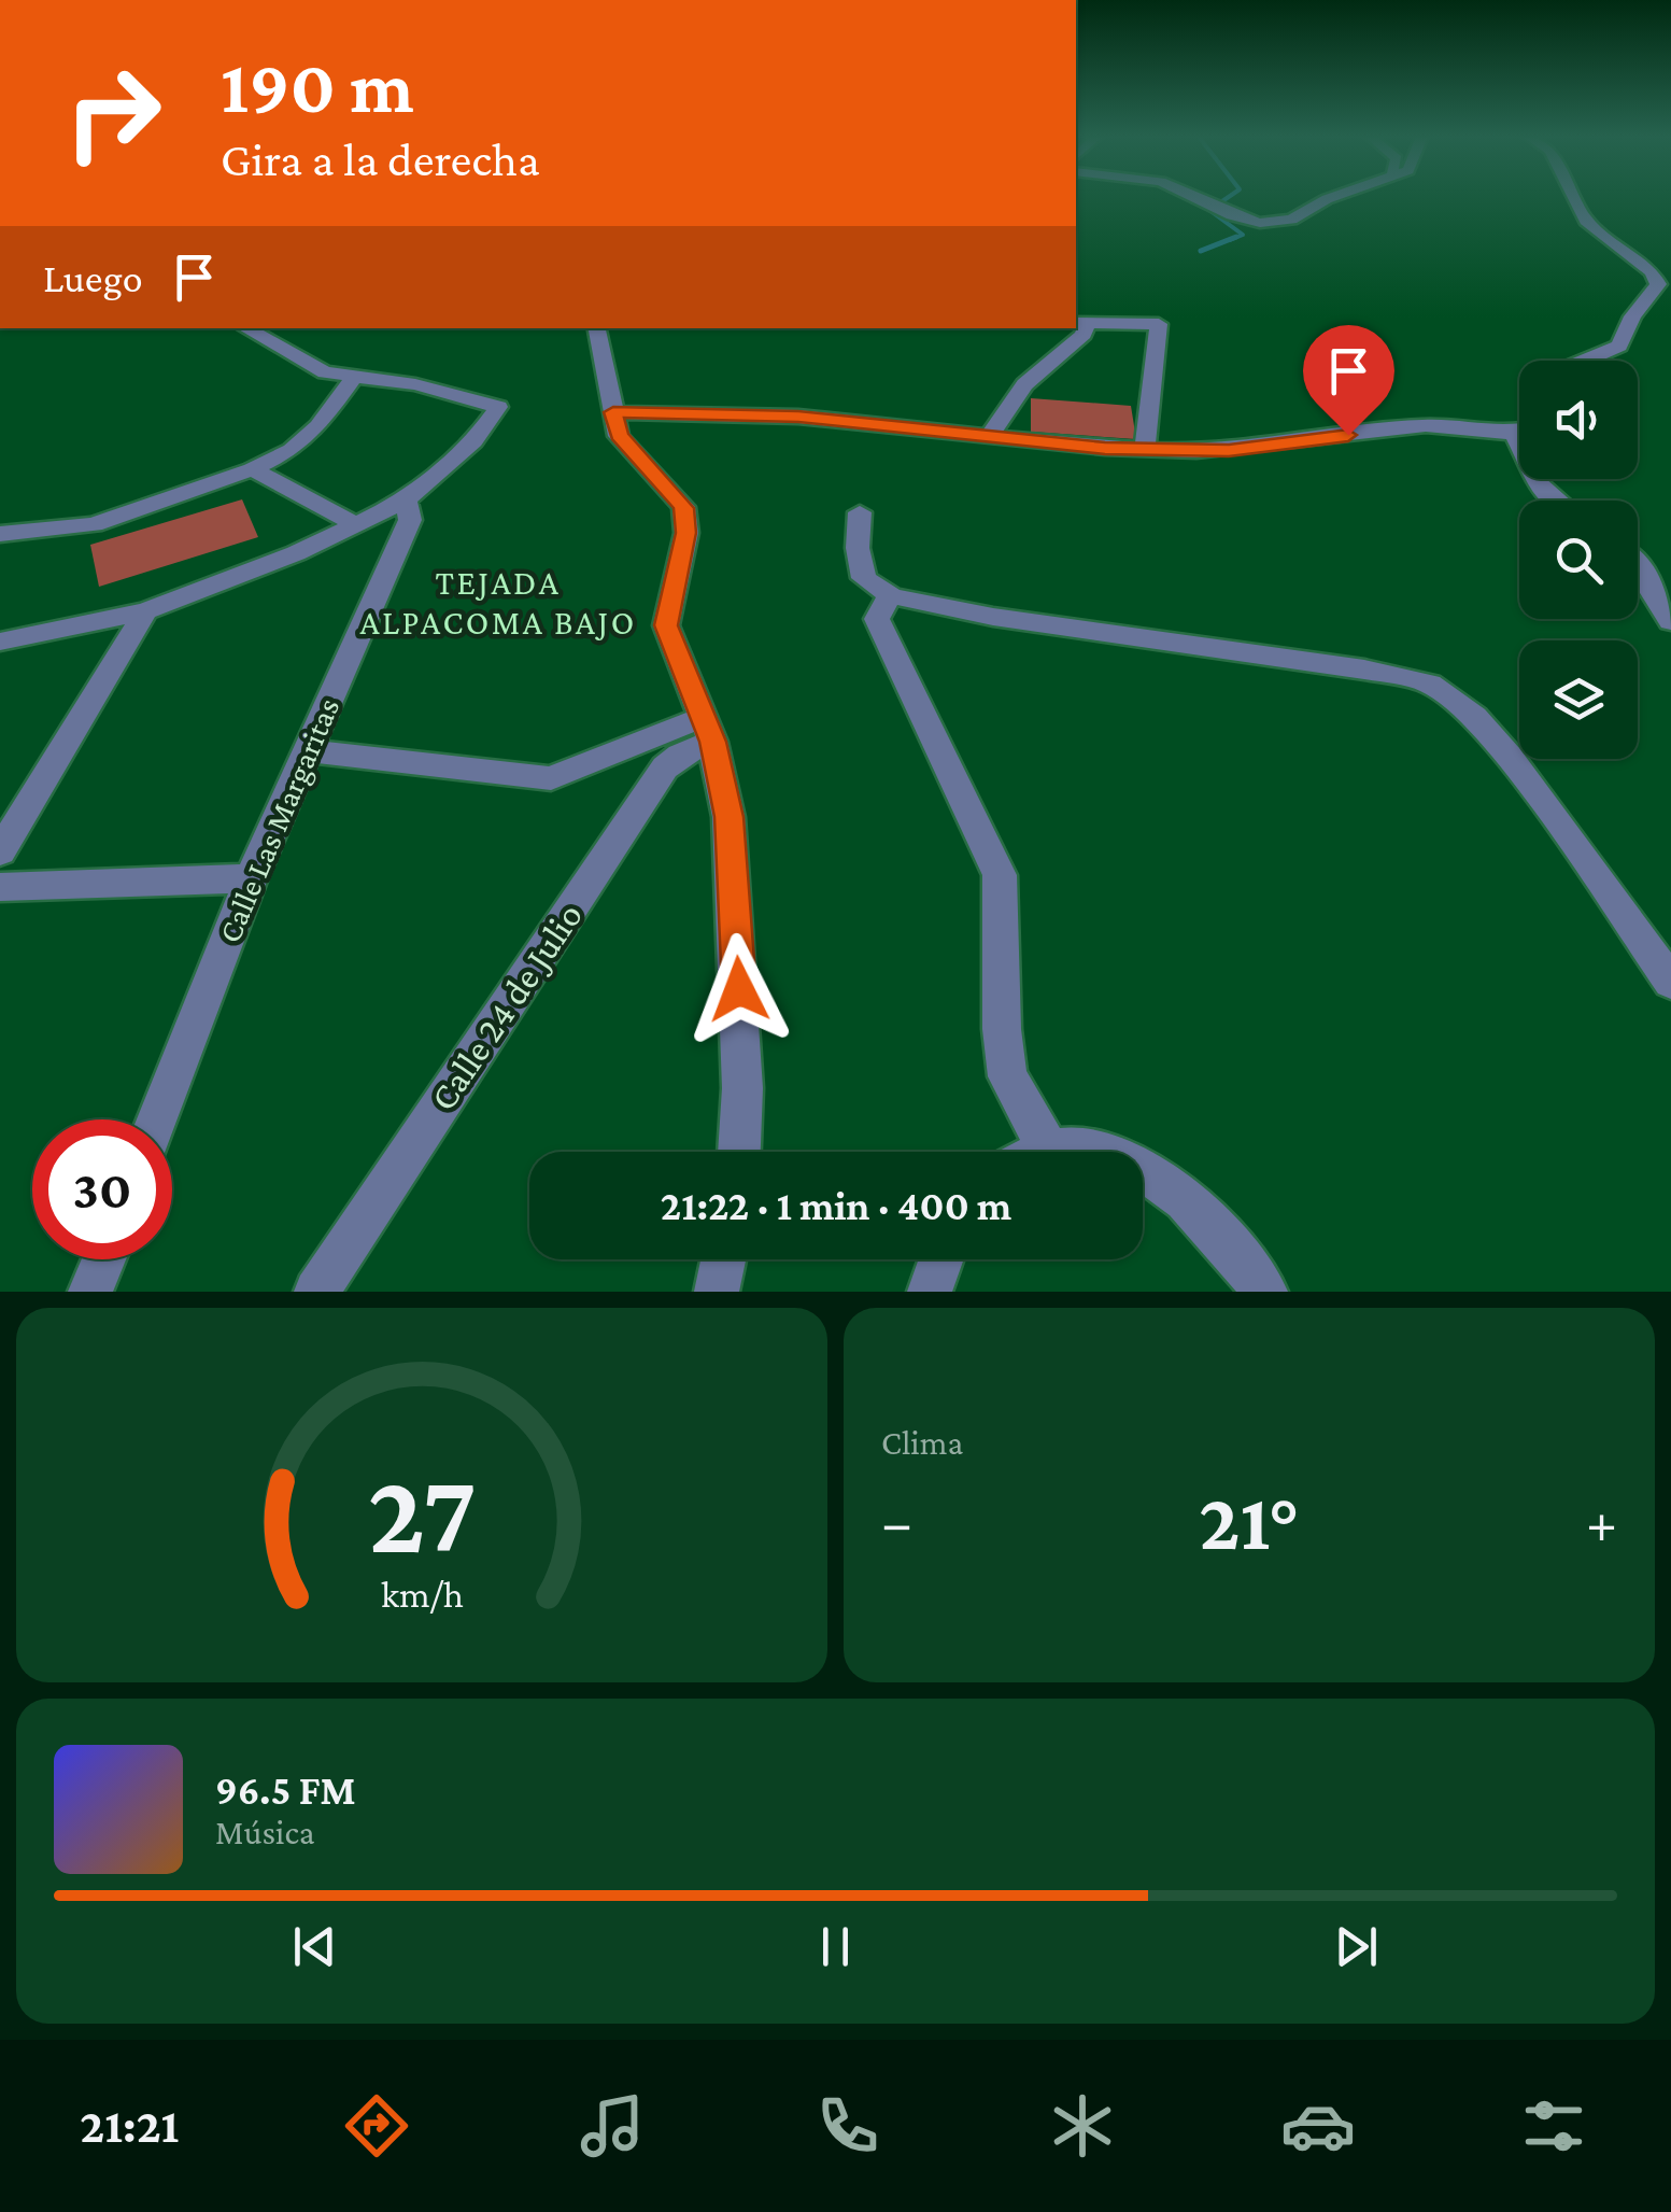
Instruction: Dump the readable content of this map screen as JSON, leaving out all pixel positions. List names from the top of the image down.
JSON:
{
  "streets": {
    "street": ["Calle Las Margaritas", "Calle 24 de Julio"]
  },
  "districts": ["TEJADA ALPACOMA BAJO"],
  "page": {
    "turn": ["190 m", "Gira a la derecha"],
    "then": "Luego",
    "limit": "30",
    "trip": "21:22 · 1 min · 400 m",
    "tile": "Clima",
    "heat": ["−", "21°", "+"],
    "song": ["96.5 FM", "Música"],
    "tabs": "21:21",
    "gauge": ["27", "km/h"]
  }
}
